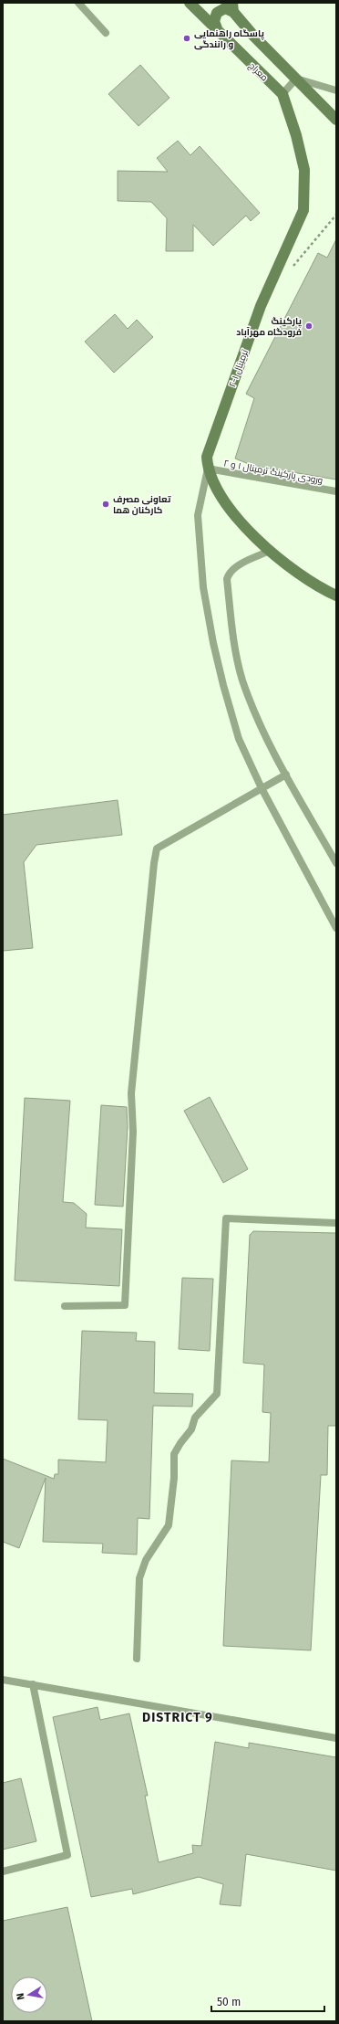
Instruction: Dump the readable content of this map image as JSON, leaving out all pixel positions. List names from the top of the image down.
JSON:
{
  "streets": {
    "main road": ["معراج", "ترمینال ۱-۲"],
    "lane": ["ورودی پارکینگ ترمینال ۱ و ۲"]
  },
  "crossings": [
    ["معراج", "ترمینال ۱-۲"],
    ["ترمینال ۱-۲", "ورودی پارکینگ ترمینال ۱ و ۲"]
  ],
  "districts": ["DISTRICT 9"],
  "places": ["پاسگاه راهنمایی و رانندگی", "پارکینگ فرودگاه مهرآباد", "تعاونی مصرف کارکنان هما"],
  "scale_bar": "50 m",
  "north": "left"
}
